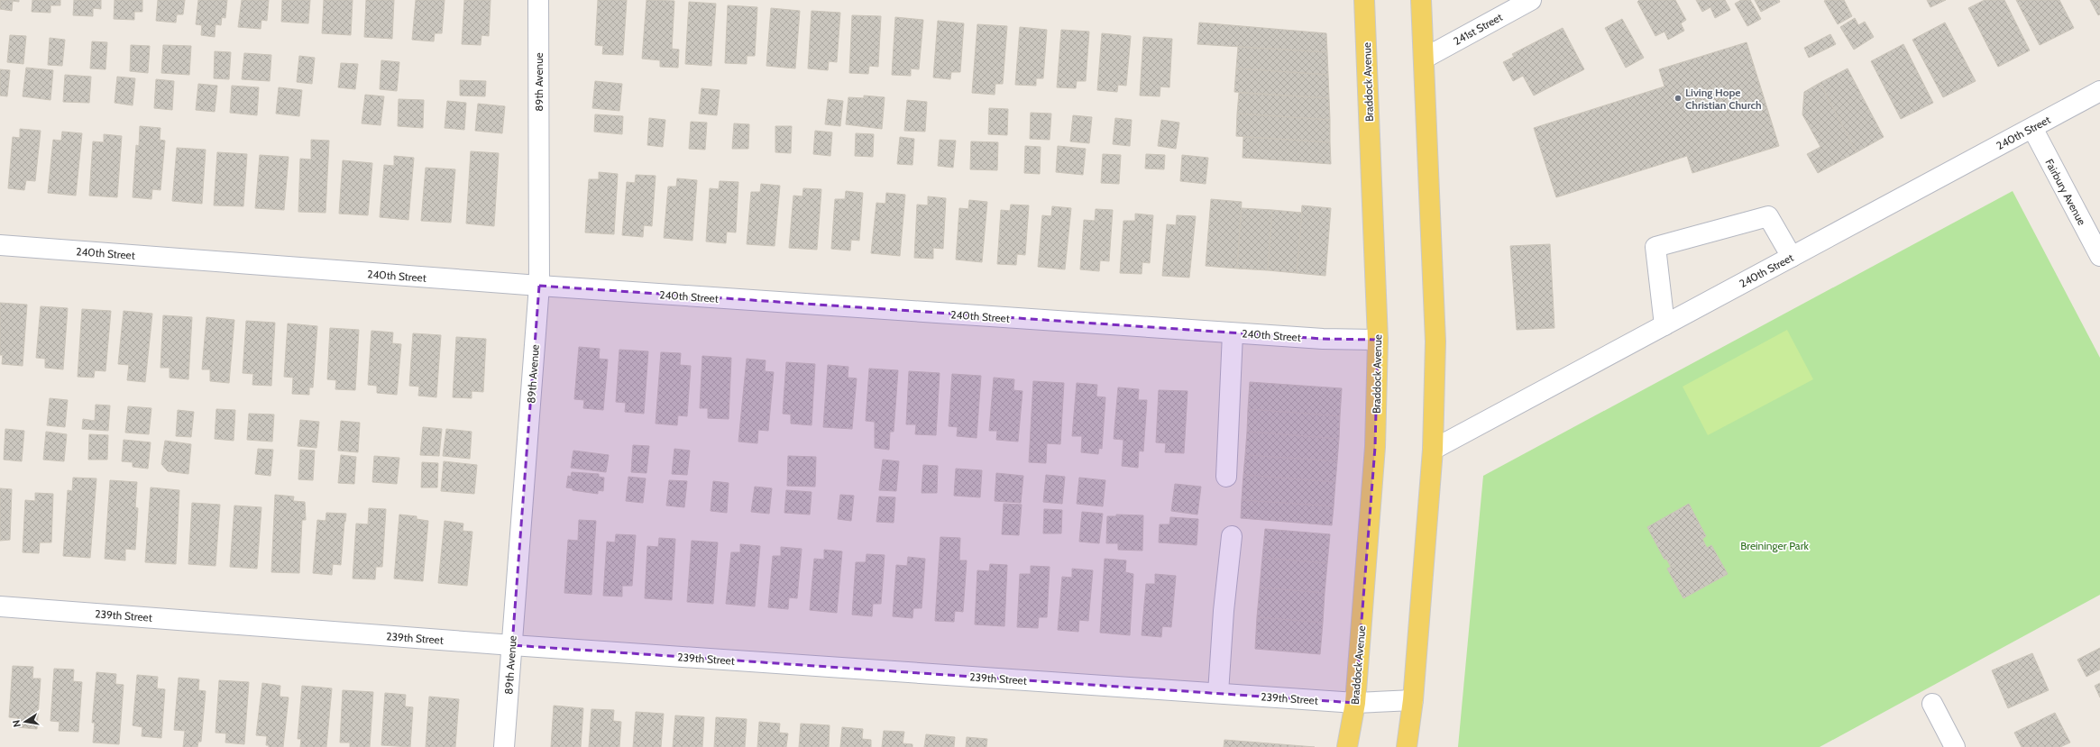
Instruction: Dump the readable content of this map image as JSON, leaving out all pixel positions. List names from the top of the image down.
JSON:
{
  "streets": {
    "main road": ["Braddock Avenue"],
    "street": [
      "241st Street",
      "89th Avenue",
      "240th Street",
      "Fairbury Avenue",
      "239th Street"
    ]
  },
  "crossings": [
    ["89th Avenue", "240th Street"],
    ["89th Avenue", "239th Street"],
    ["Braddock Avenue", "240th Street"],
    ["Braddock Avenue", "239th Street"],
    ["240th Street", "Fairbury Avenue"]
  ],
  "parks": ["Breininger Park"],
  "places": ["Living Hope Christian Church"],
  "north": "left"
}
